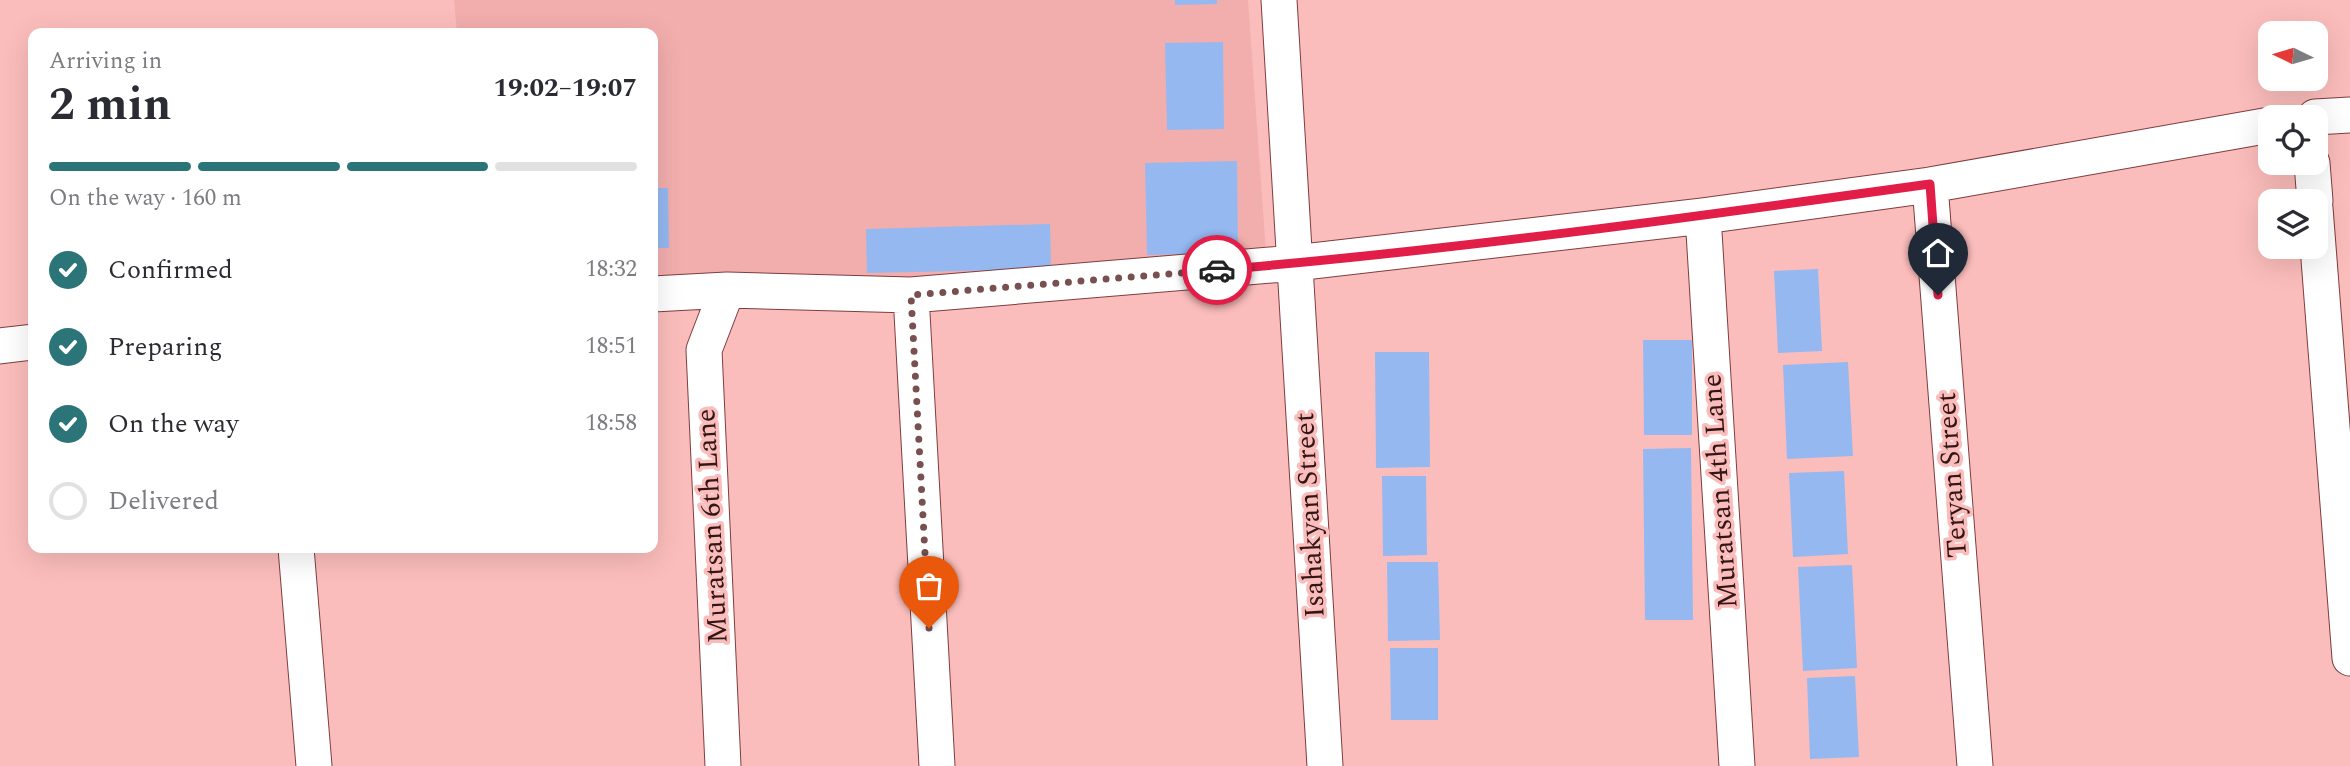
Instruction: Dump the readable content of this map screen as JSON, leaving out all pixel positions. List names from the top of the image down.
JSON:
{
  "streets": {
    "street": [
      "Teryan Street",
      "Muratsan 4th Lane",
      "Isahakyan Street",
      "Muratsan 6th Lane"
    ]
  },
  "north": "left",
  "page": {
    "heading": ["2 min", "Arriving in", "19:02–19:07"],
    "bar": "On the way · 160 m",
    "list": [
      ["Confirmed", "18:32"],
      ["Preparing", "18:51"],
      ["On the way", "18:58"],
      "Delivered"
    ]
  }
}
